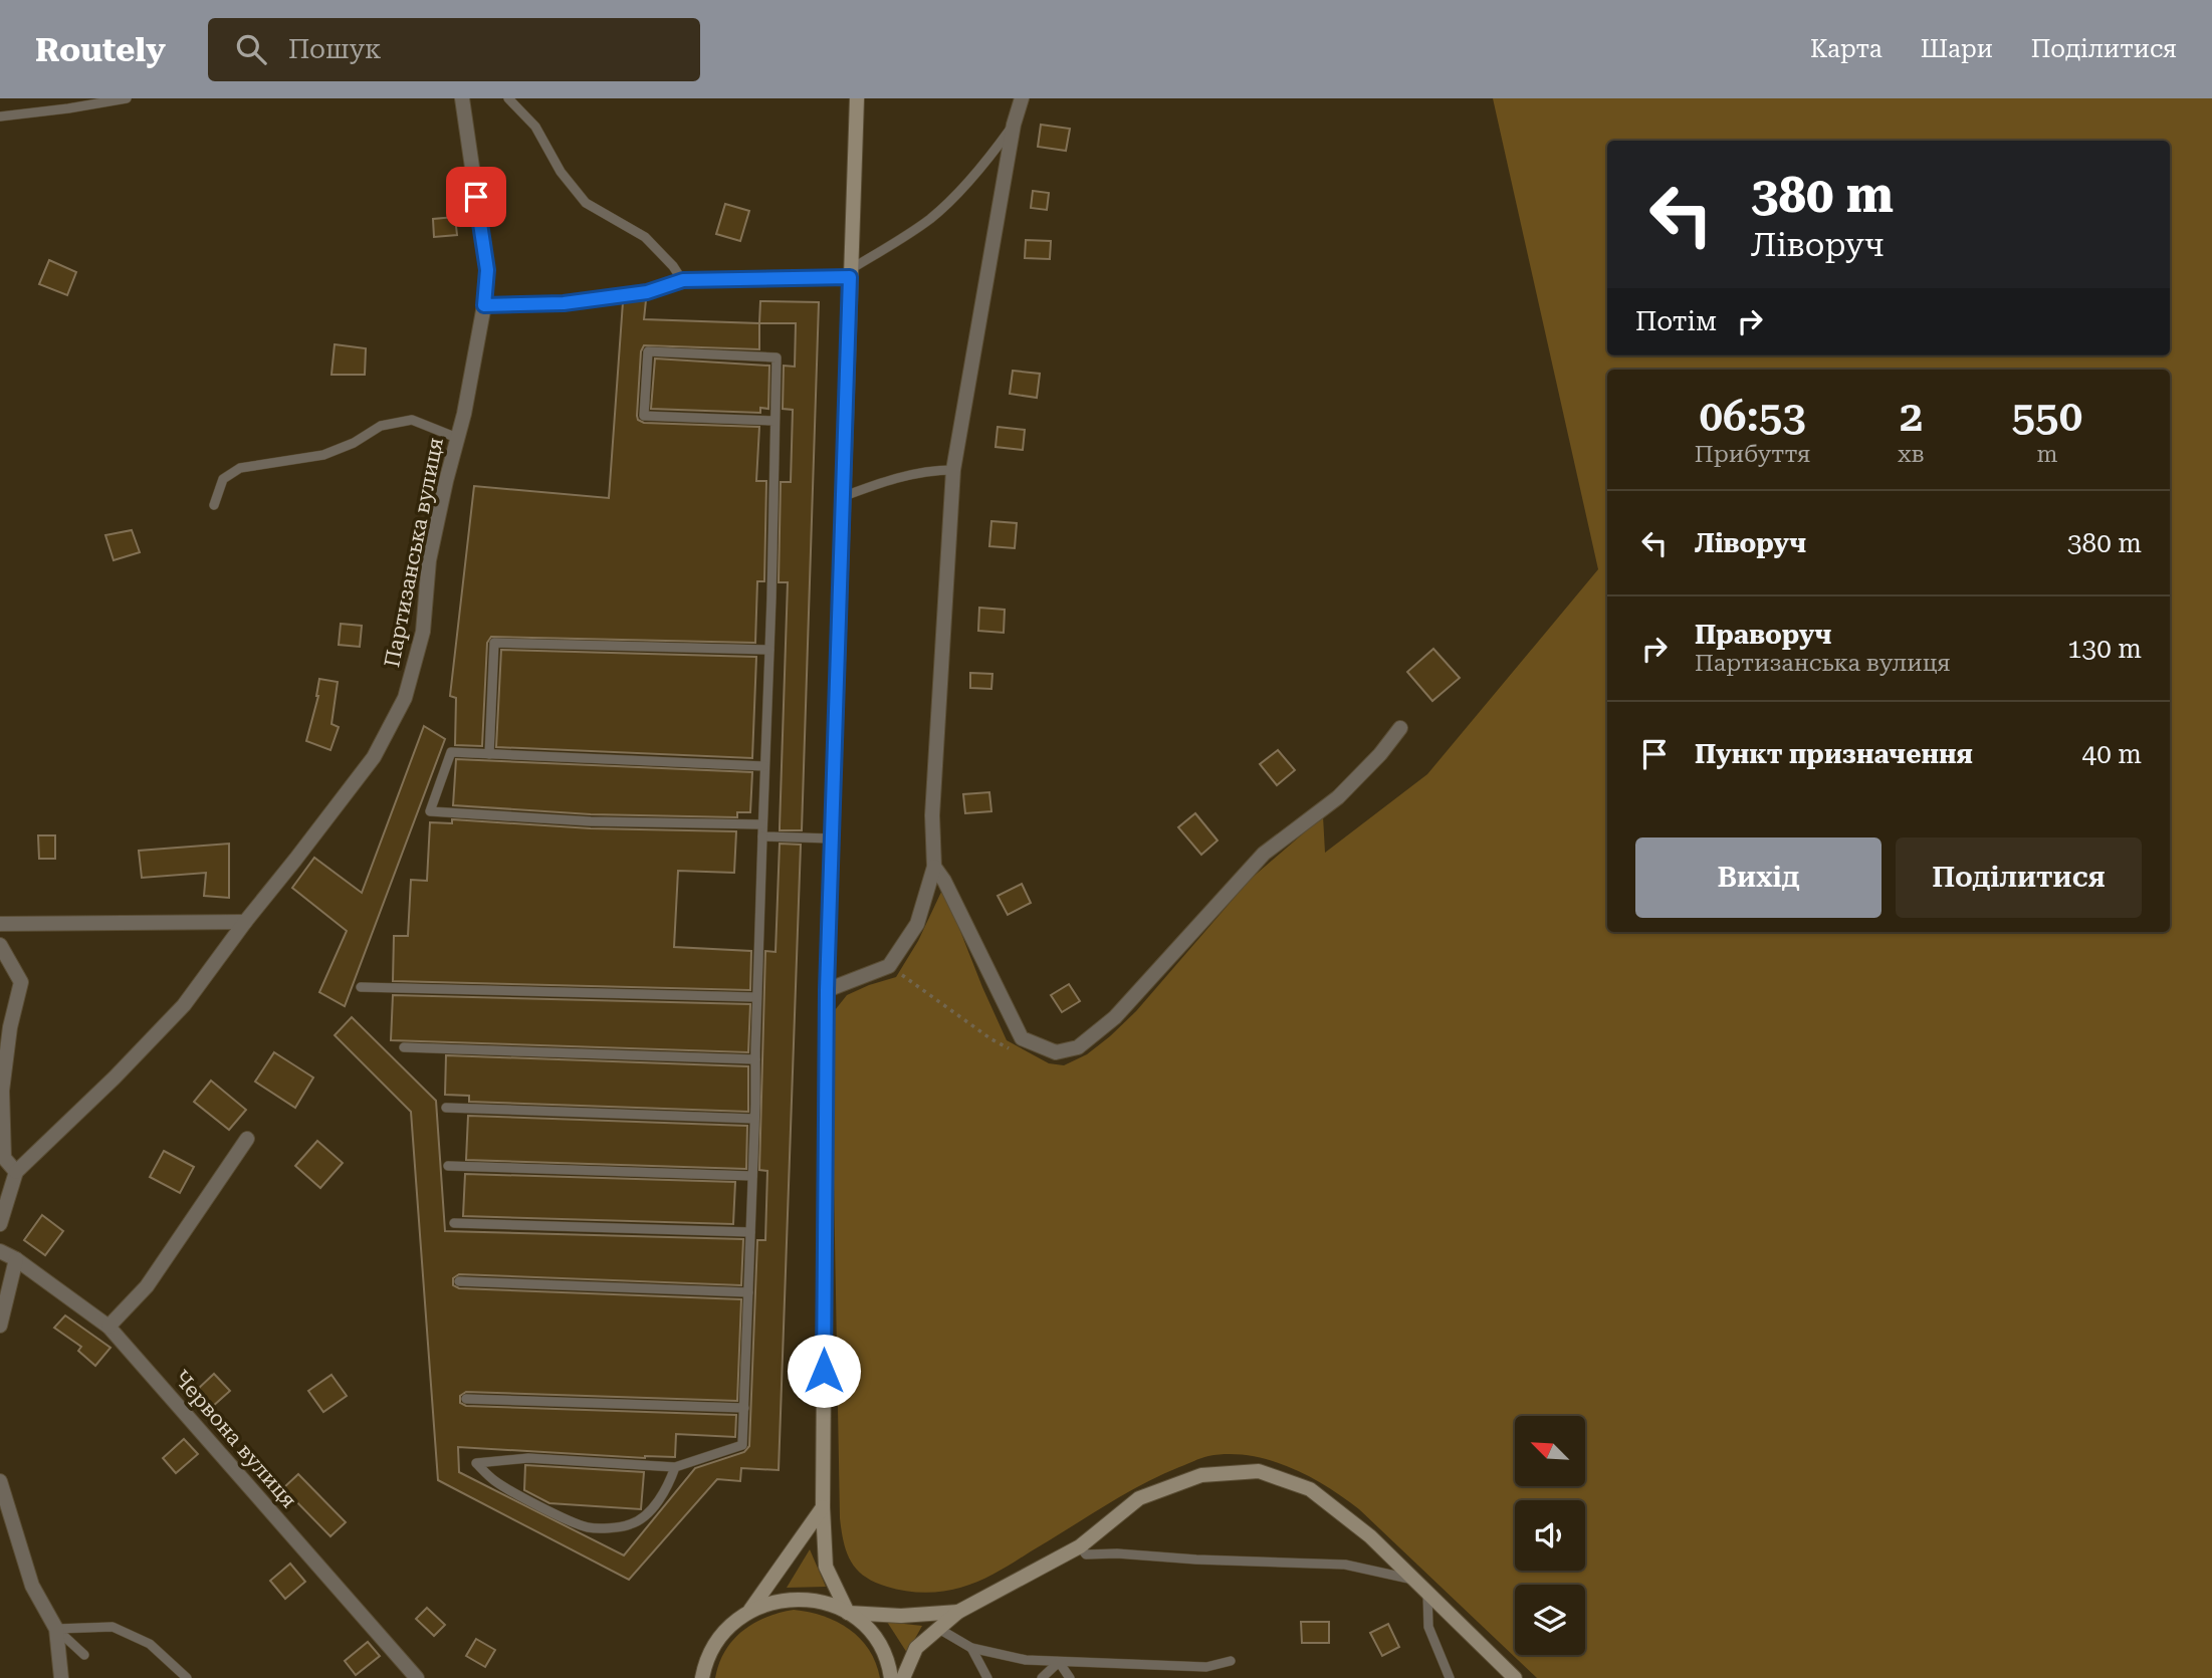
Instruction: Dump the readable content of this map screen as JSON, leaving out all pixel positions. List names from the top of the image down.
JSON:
{
  "streets": {
    "street": ["Партизанська вулиця", "Червона вулиця"]
  },
  "north": "top left",
  "page": {
    "header": "Routely",
    "search": "Пошук",
    "nav": ["Карта", "Шари", "Поділитися"],
    "turn": ["380 m", "Ліворуч"],
    "then": "Потім",
    "eta": [
      "06:53",
      "Прибуття",
      "2",
      "хв",
      "550",
      "m"
    ],
    "list": [
      {
        "name": "Ліворуч",
        "value": "380 m"
      },
      {
        "name": "Праворуч",
        "note": "Партизанська вулиця",
        "value": "130 m"
      },
      {
        "name": "Пункт призначення",
        "value": "40 m"
      }
    ],
    "buttons": ["Вихід", "Поділитися"]
  }
}
